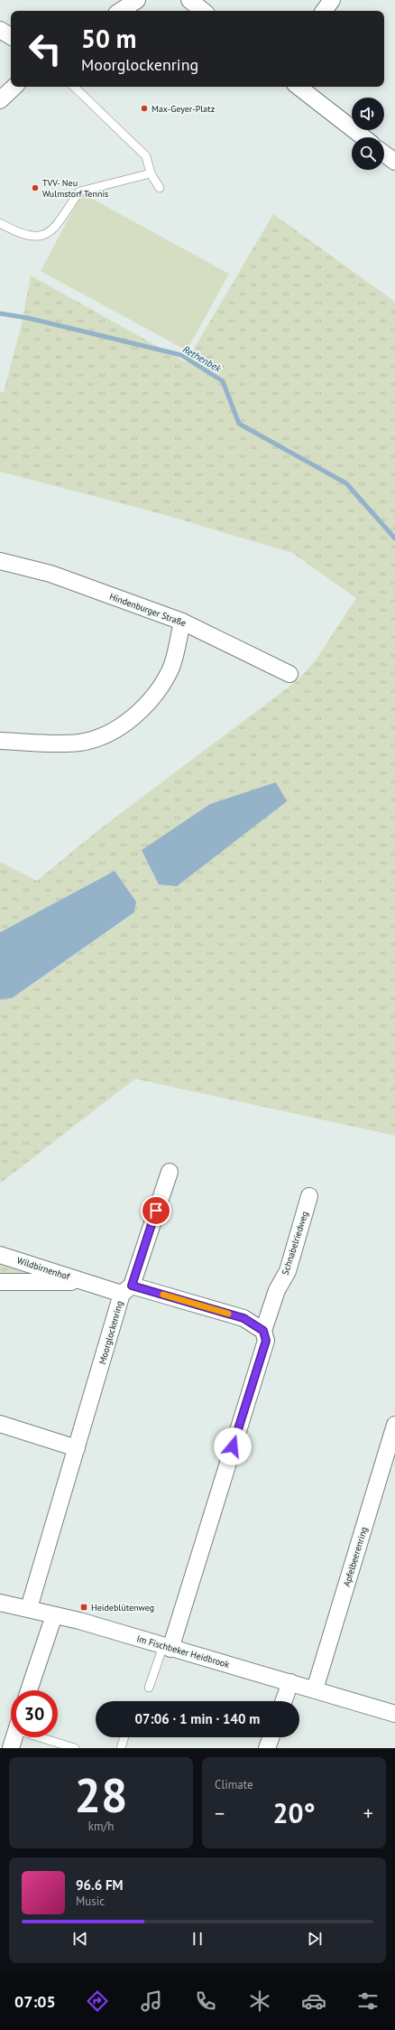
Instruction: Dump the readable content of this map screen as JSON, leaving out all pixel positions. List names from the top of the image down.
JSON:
{
  "streets": {
    "street": [
      "Hindenburger Straße",
      "Schnabelriedweg",
      "Wildbirnenhof",
      "Moorglockenring",
      "Apfelbeerenring",
      "Im Fischbeker Heidbrook"
    ]
  },
  "crossings": [
    ["Wildbirnenhof", "Moorglockenring"],
    ["Apfelbeerenring", "Im Fischbeker Heidbrook"]
  ],
  "water": ["Rethenbek"],
  "places": {
    "other": ["Max-Geyer-Platz", "TVV- Neu Wulmstorf Tennis"],
    "transit": ["Heideblütenweg"]
  },
  "page": {
    "turn": ["50 m", "Moorglockenring"],
    "limit": "30",
    "trip": "07:06 · 1 min · 140 m",
    "tile": [
      ["28", "km/h"],
      "Climate"
    ],
    "heat": ["−", "20°", "+"],
    "song": ["96.6 FM", "Music"],
    "tabs": "07:05"
  }
}
